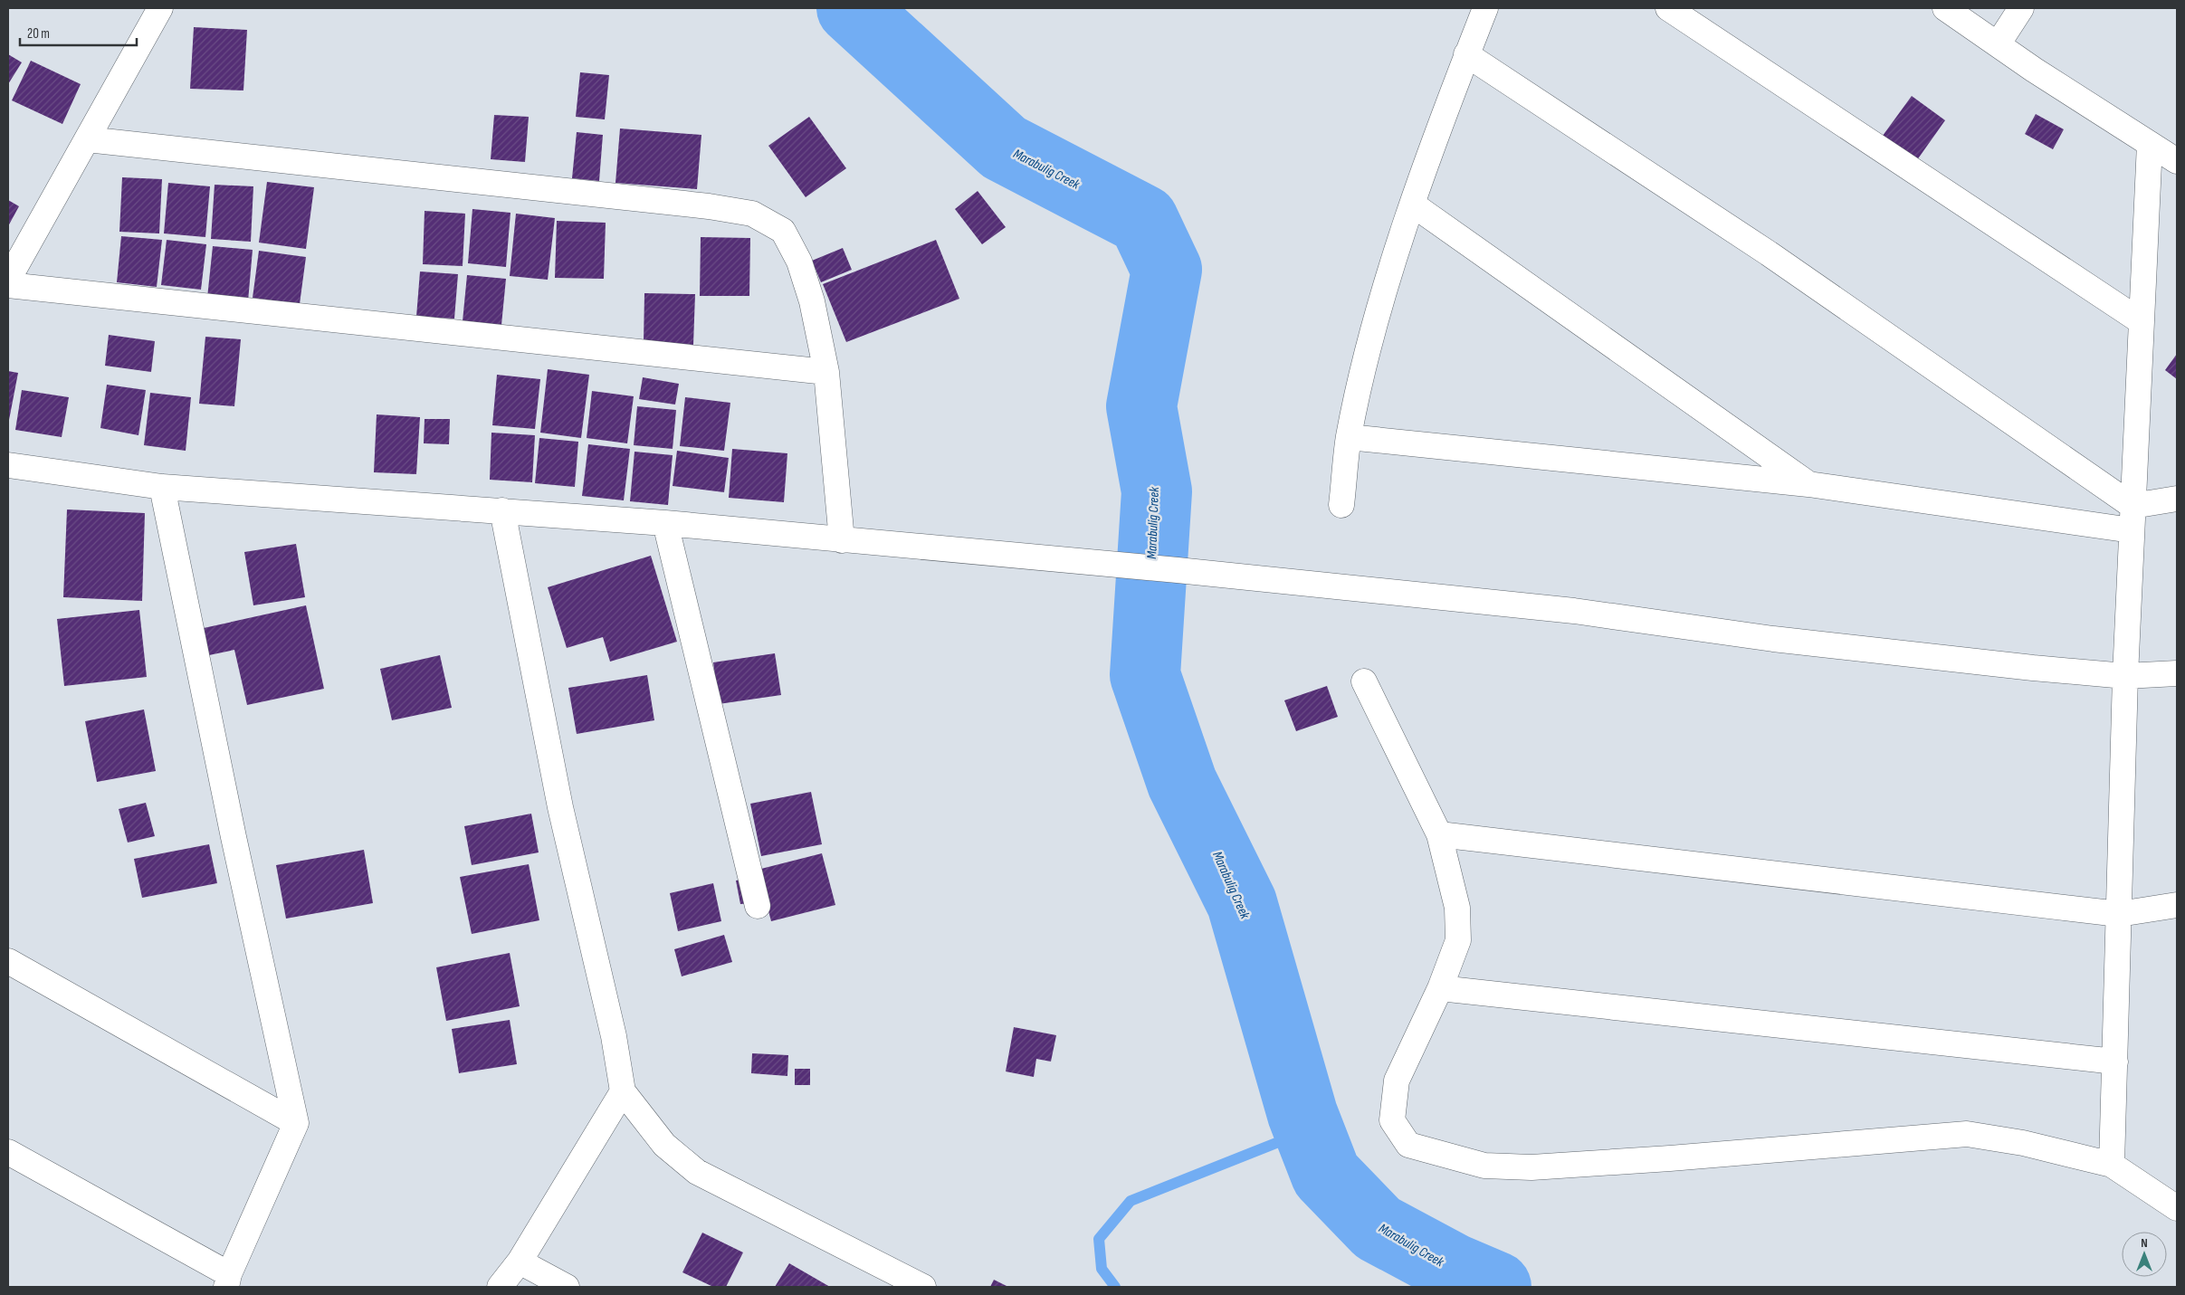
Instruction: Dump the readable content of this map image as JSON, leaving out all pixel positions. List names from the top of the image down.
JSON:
{
  "water": ["Marabulig Creek"],
  "scale_bar": "20 m",
  "north": "top"
}
